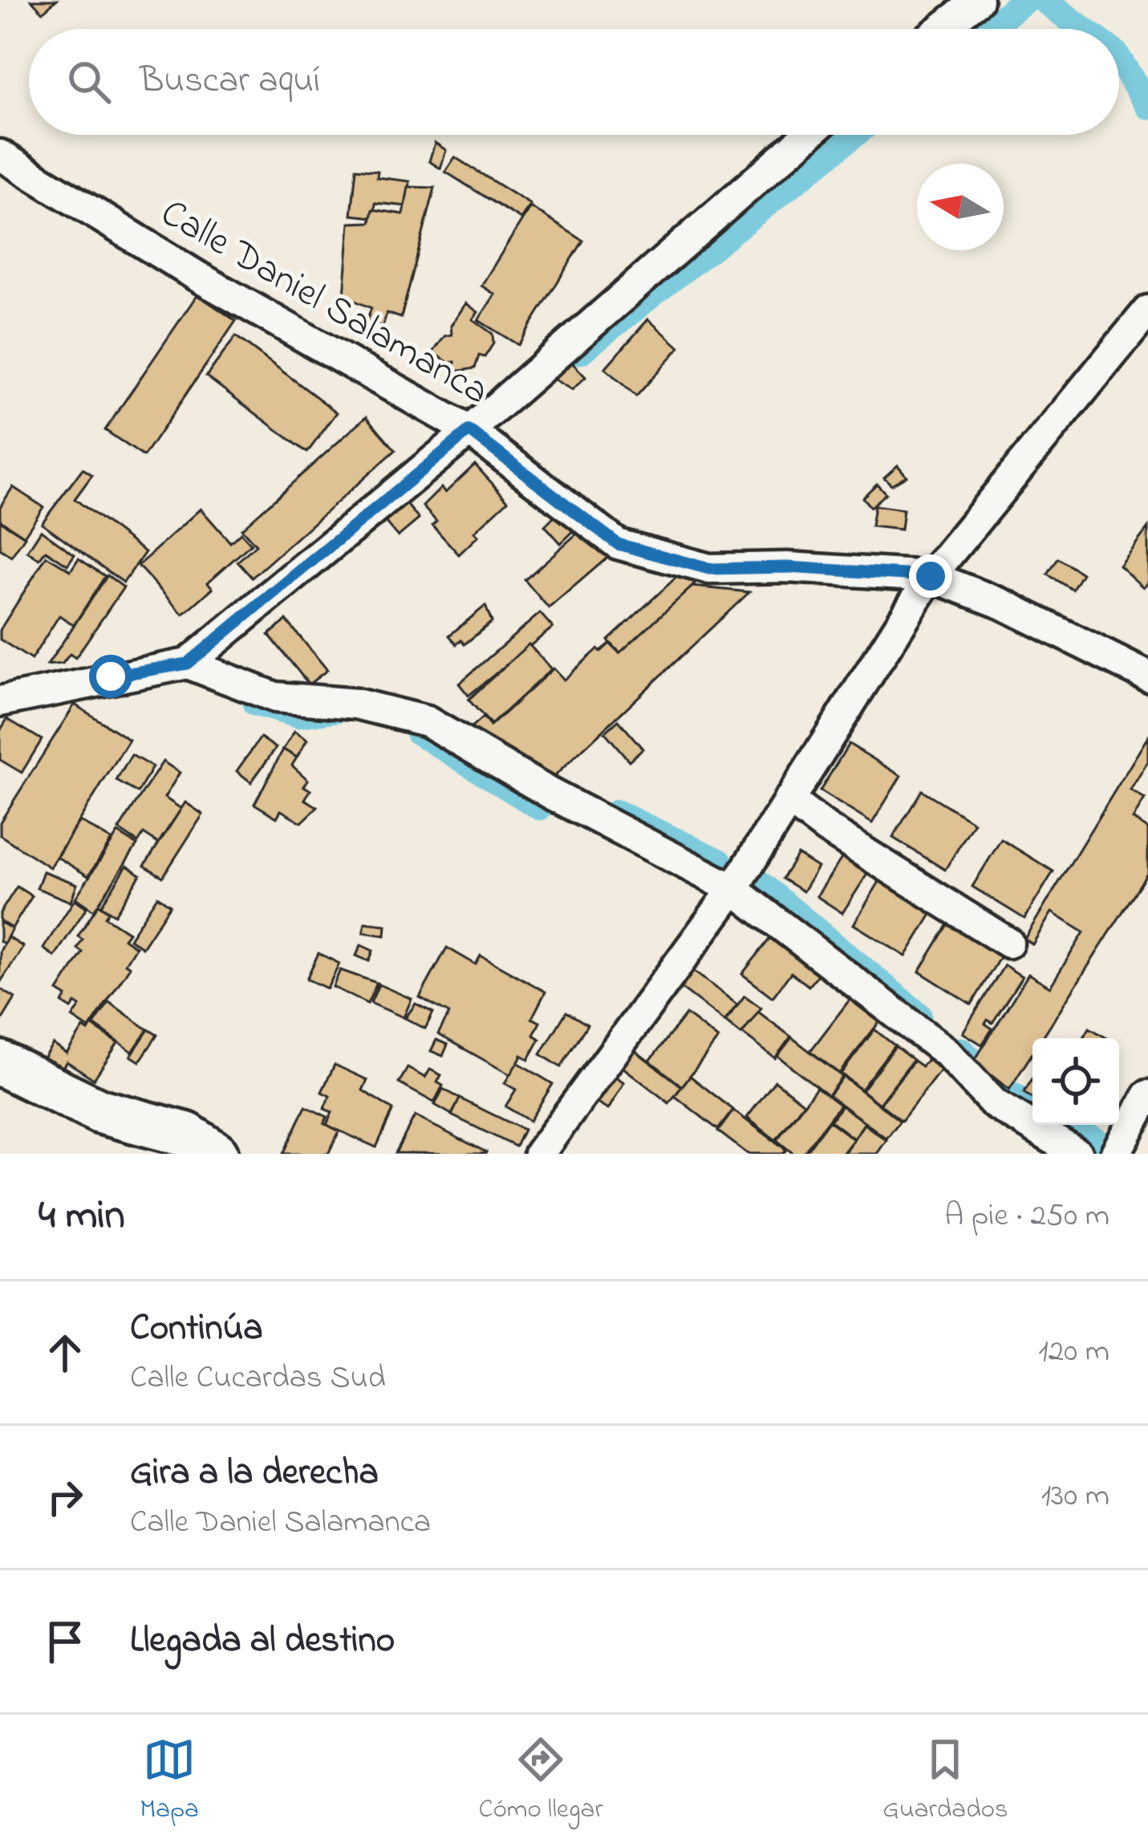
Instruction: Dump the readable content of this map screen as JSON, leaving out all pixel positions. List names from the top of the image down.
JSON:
{
  "streets": {
    "street": ["Calle Daniel Salamanca"]
  },
  "north": "left",
  "page": {
    "search": "Buscar aquí",
    "heading": ["4 min", "A pie · 250 m"],
    "list": [
      ["Continúa", "Calle Cucardas Sud", "120 m"],
      ["Gira a la derecha", "Calle Daniel Salamanca", "130 m"],
      "Llegada al destino"
    ],
    "nav": ["Mapa", "Cómo llegar", "Guardados"]
  }
}
